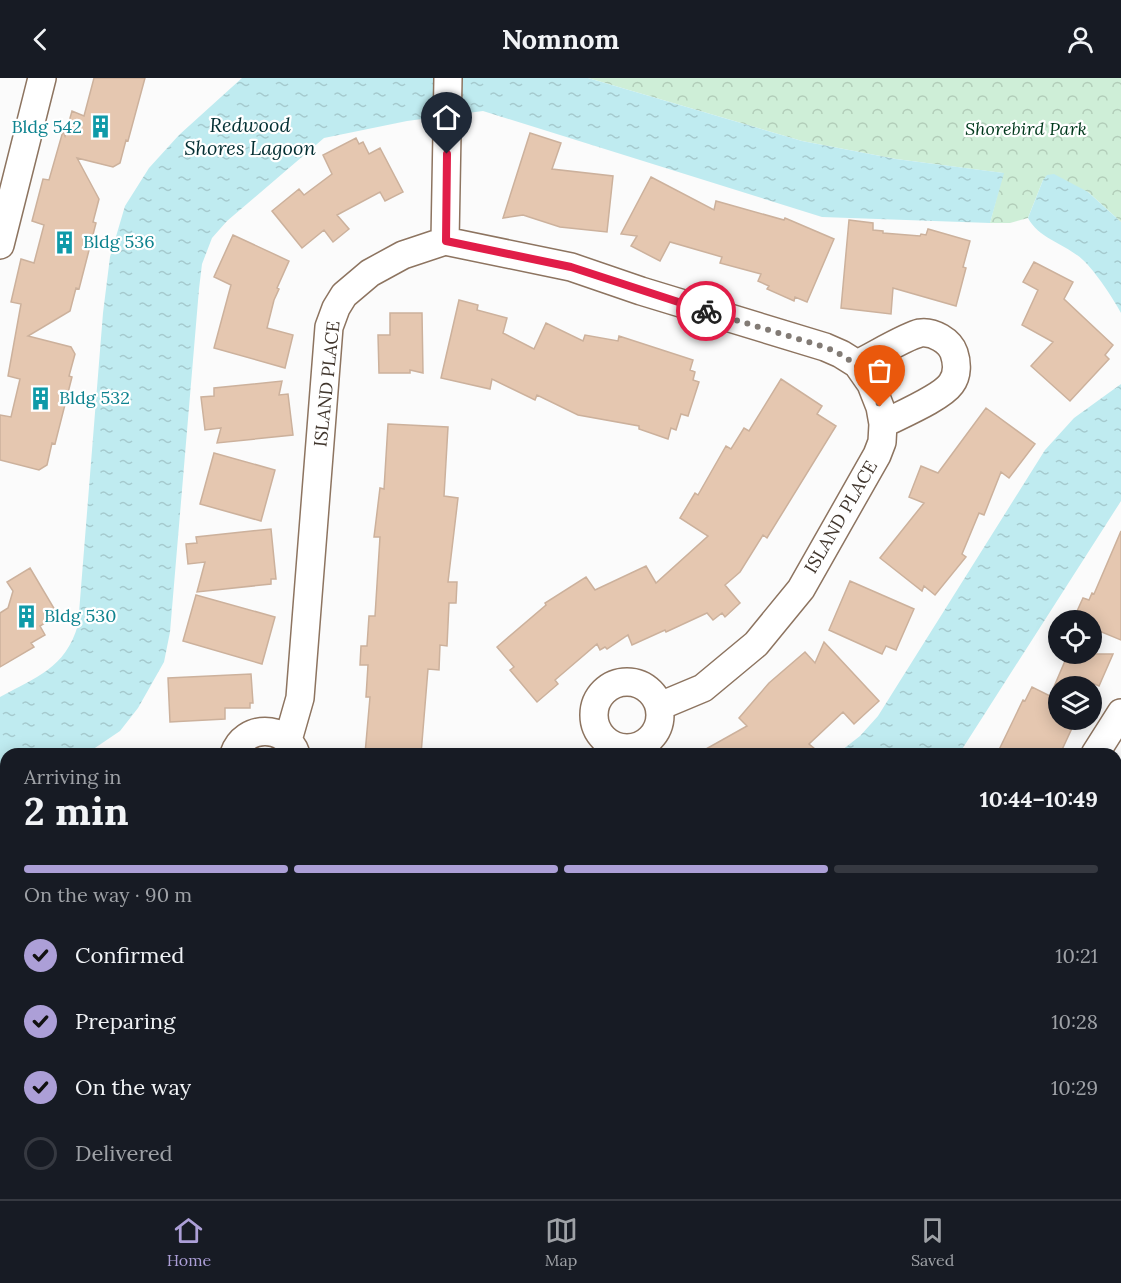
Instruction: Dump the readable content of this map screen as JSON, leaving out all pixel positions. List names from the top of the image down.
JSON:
{
  "streets": {
    "street": ["ISLAND PLACE"]
  },
  "water": ["Redwood Shores Lagoon"],
  "parks": ["Shorebird Park"],
  "places": {
    "building": [
      "Bldg 542",
      "Bldg 536",
      "Bldg 532",
      "Bldg 530"
    ]
  },
  "page": {
    "header": "Nomnom",
    "heading": ["2 min", "Arriving in", "10:44–10:49"],
    "bar": "On the way · 90 m",
    "list": [
      ["Confirmed", "10:21"],
      ["Preparing", "10:28"],
      ["On the way", "10:29"],
      "Delivered"
    ],
    "tabs": ["Home", "Map", "Saved"]
  }
}
